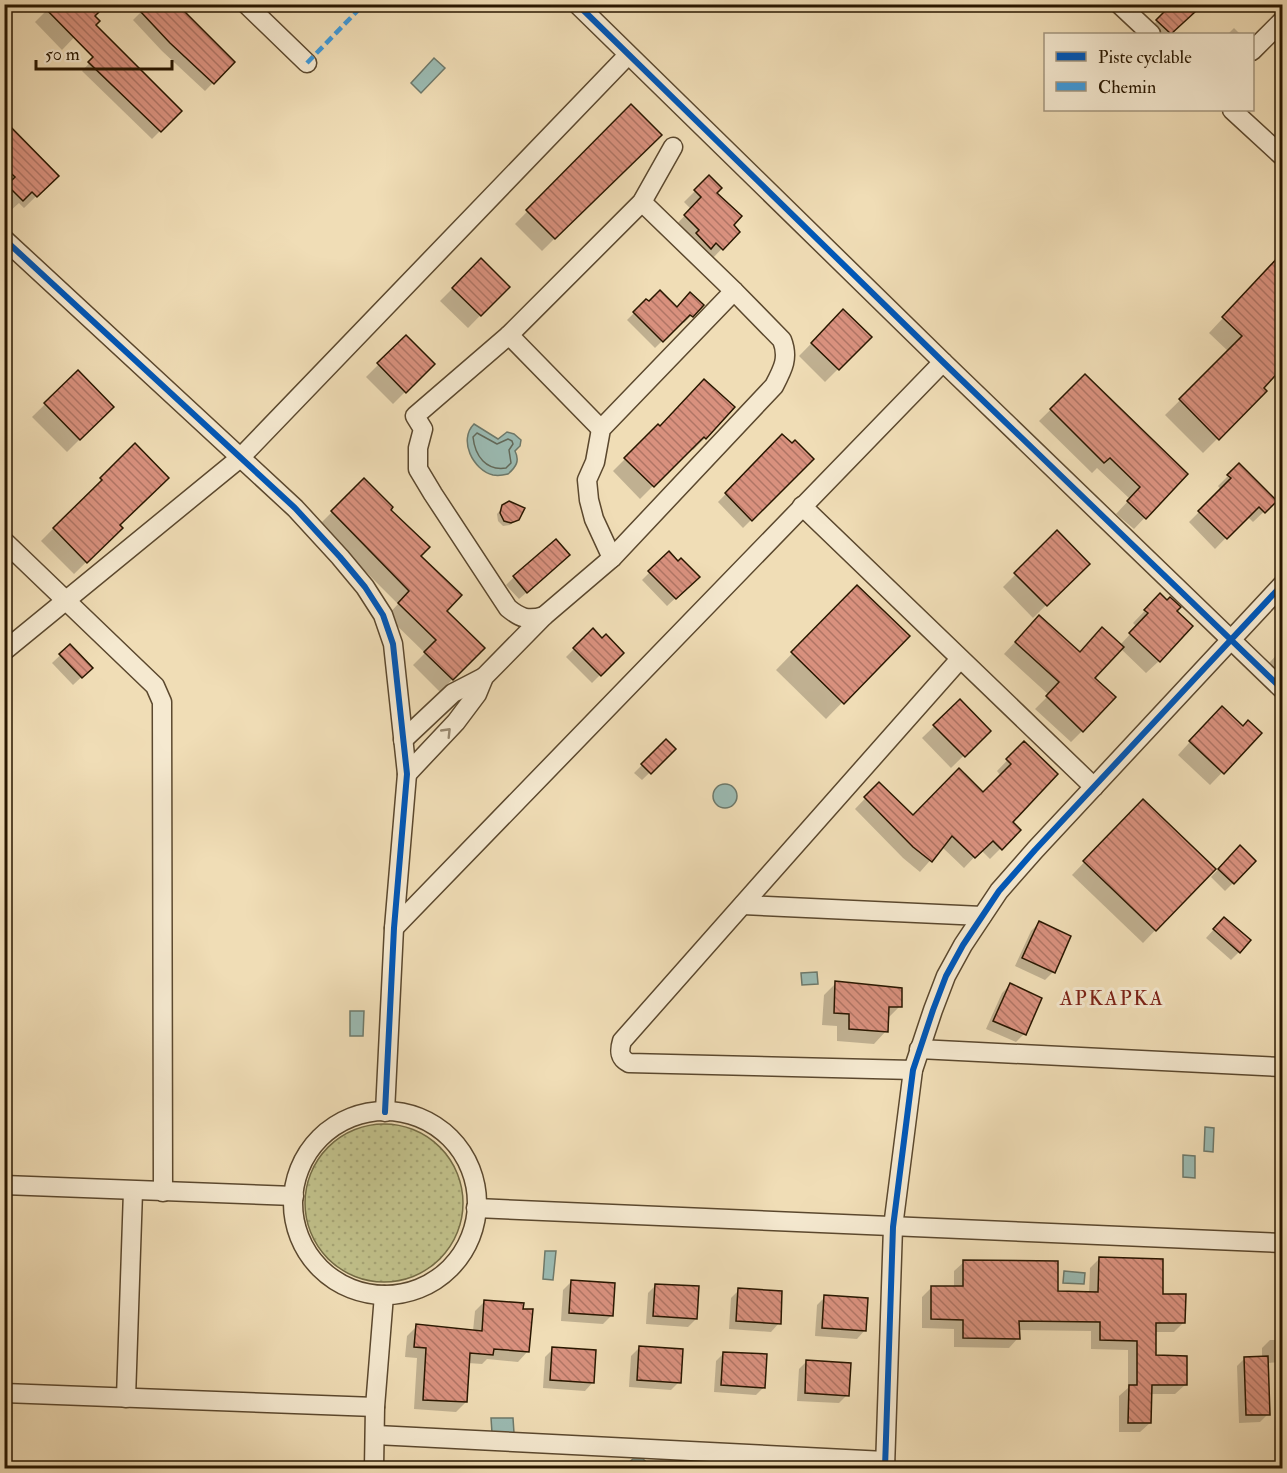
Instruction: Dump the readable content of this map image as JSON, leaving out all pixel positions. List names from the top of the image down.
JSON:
{
  "districts": ["APKAPKA"],
  "legend": ["Piste cyclable", "Chemin"],
  "scale_bar": "50 m"
}
